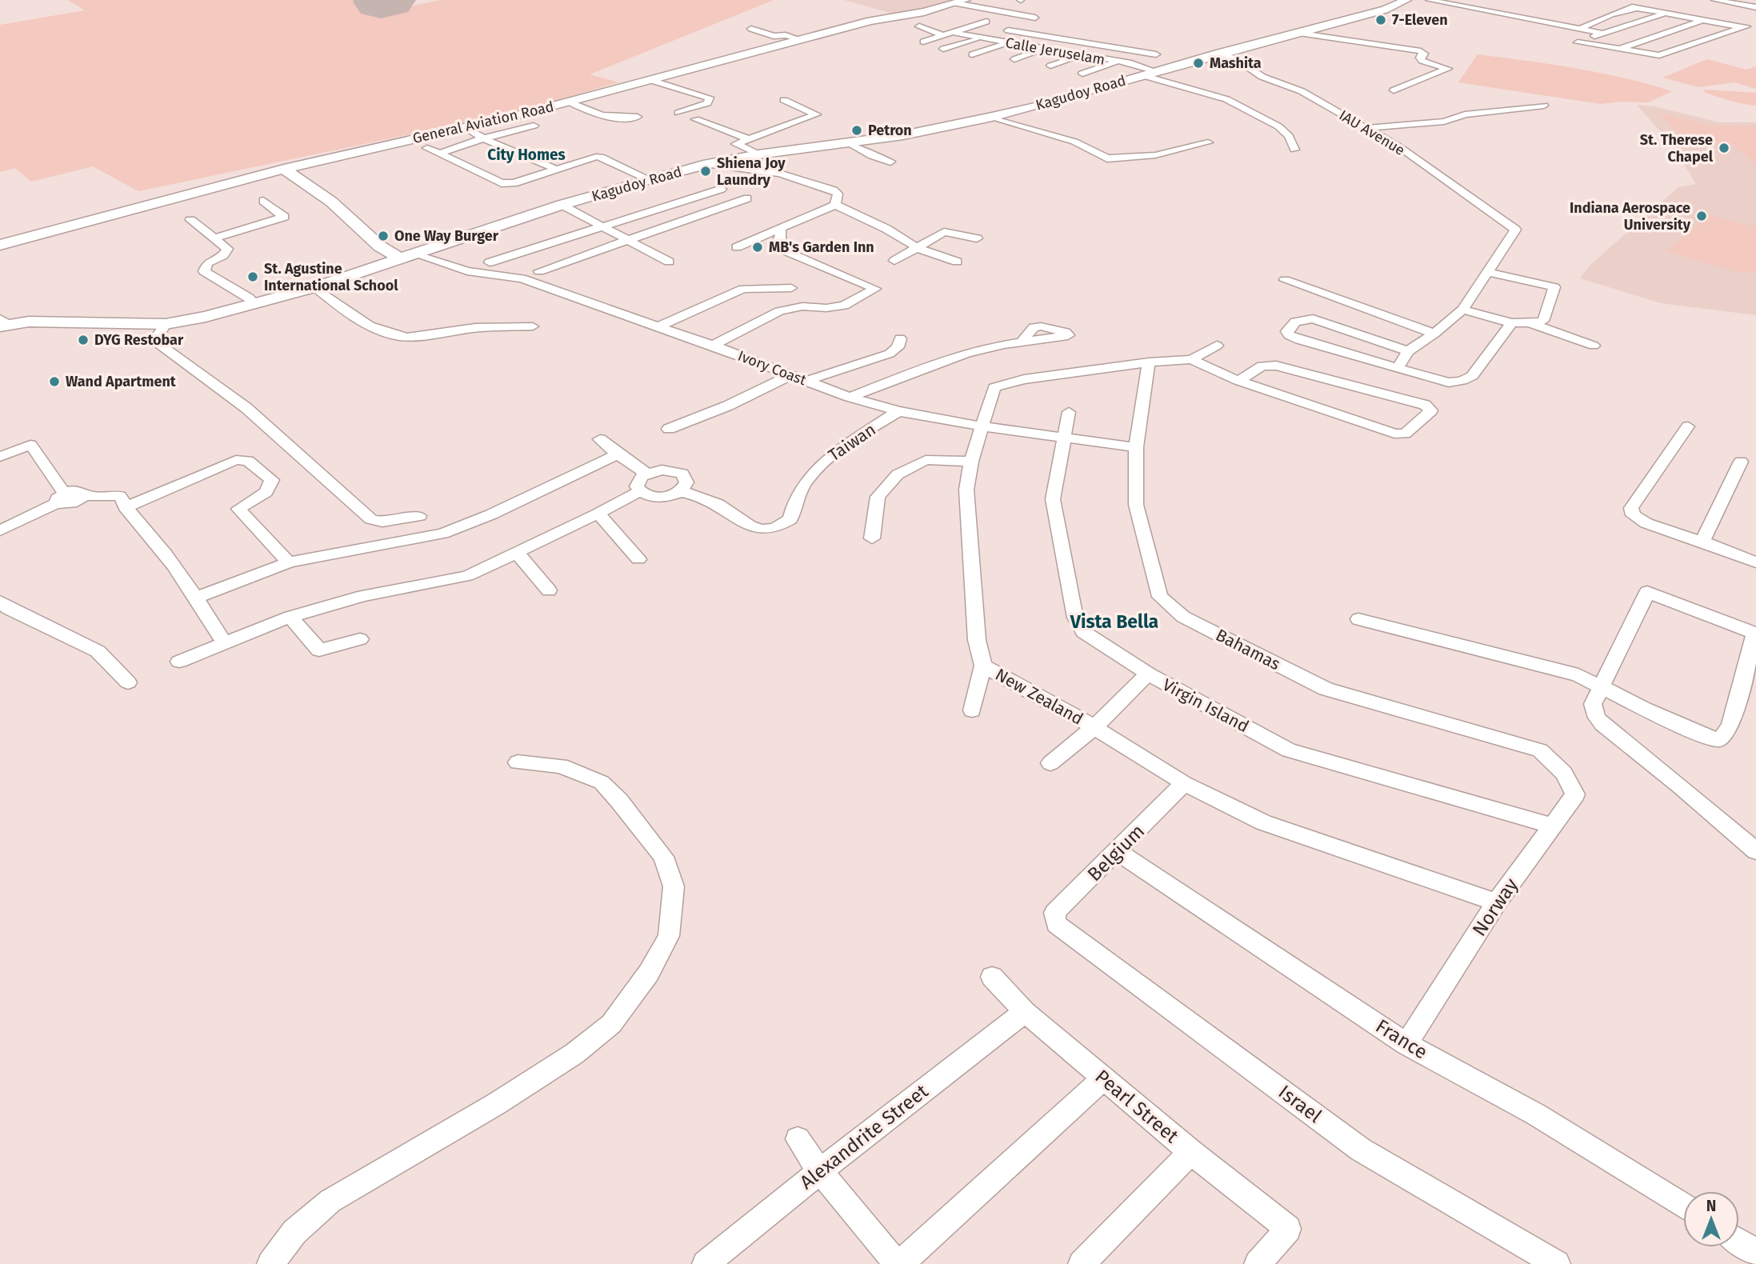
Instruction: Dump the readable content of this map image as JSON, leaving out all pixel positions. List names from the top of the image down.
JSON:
{
  "streets": {
    "street": [
      "Calle Jeruselam",
      "Kagudoy Road",
      "General Aviation Road",
      "IAU Avenue",
      "Ivory Coast",
      "Taiwan",
      "Bahamas",
      "New Zealand",
      "Virgin Island",
      "Belgium",
      "Norway",
      "France",
      "Israel",
      "Pearl Street",
      "Alexandrite Street"
    ]
  },
  "crossings": [
    ["Calle Jeruselam", "Kagudoy Road"],
    ["Kagudoy Road", "IAU Avenue"],
    ["Kagudoy Road", "Ivory Coast"],
    ["Ivory Coast", "Taiwan"],
    ["Ivory Coast", "Bahamas"],
    ["Ivory Coast", "New Zealand"],
    ["Ivory Coast", "Virgin Island"],
    ["Bahamas", "New Zealand"],
    ["Bahamas", "Norway"],
    ["New Zealand", "Belgium"],
    ["New Zealand", "Norway"],
    ["Virgin Island", "Norway"],
    ["Belgium", "France"],
    ["Belgium", "Israel"],
    ["Norway", "France"],
    ["Pearl Street", "Alexandrite Street"]
  ],
  "districts": ["City Homes", "Vista Bella"],
  "places": [
    "7-Eleven",
    "Mashita",
    "Petron",
    "St. Therese Chapel",
    "Shiena Joy Laundry",
    "Indiana Aerospace University",
    "One Way Burger",
    "MB's Garden Inn",
    "St. Agustine International School",
    "DYG Restobar",
    "Wand Apartment"
  ],
  "north": "top"
}
